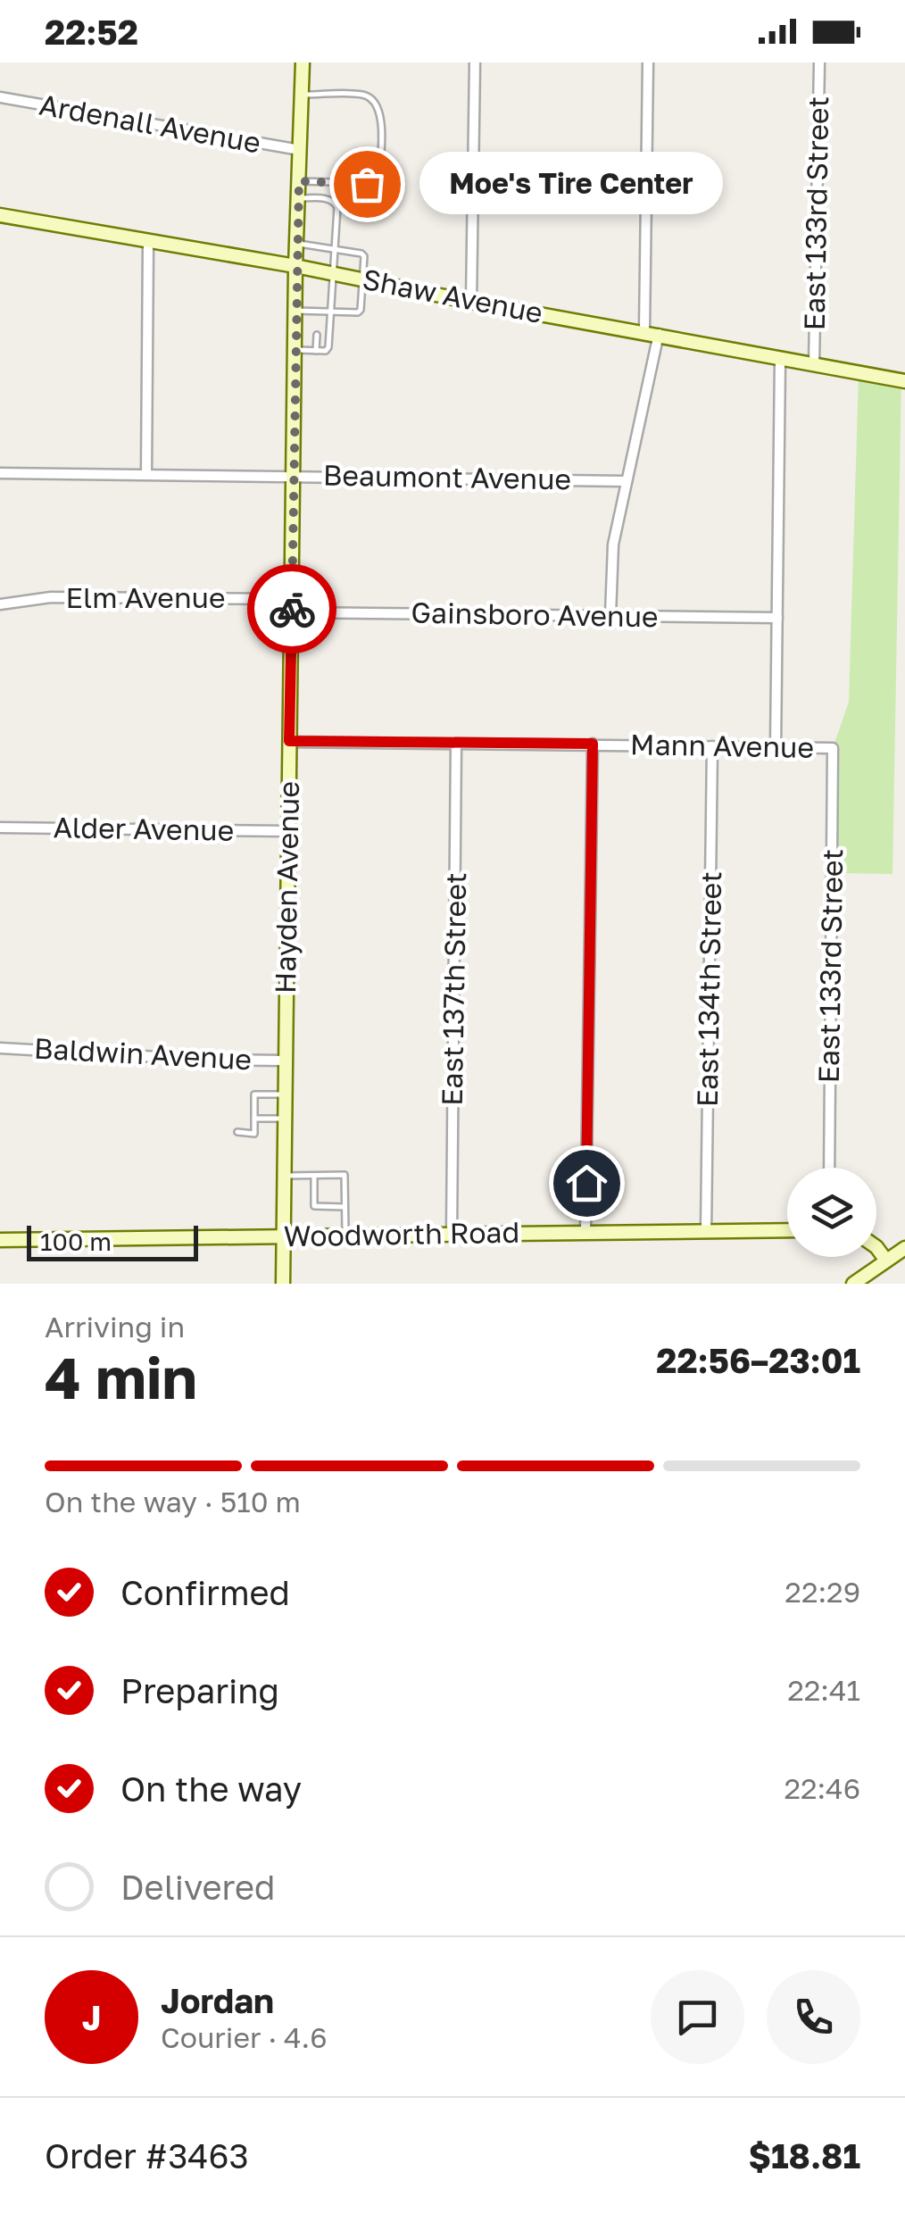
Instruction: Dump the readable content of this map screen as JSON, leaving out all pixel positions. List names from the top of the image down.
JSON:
{
  "streets": {
    "street": [
      "Ardenall Avenue",
      "East 133rd Street",
      "Shaw Avenue",
      "Beaumont Avenue",
      "Elm Avenue",
      "Gainsboro Avenue",
      "Mann Avenue",
      "Alder Avenue",
      "Hayden Avenue",
      "East 137th Street",
      "East 134th Street",
      "Baldwin Avenue",
      "Woodworth Road"
    ]
  },
  "crossings": [
    ["Ardenall Avenue", "Hayden Avenue"],
    ["East 133rd Street", "Shaw Avenue"],
    ["East 133rd Street", "Gainsboro Avenue"],
    ["East 133rd Street", "Mann Avenue"],
    ["Shaw Avenue", "Hayden Avenue"],
    ["Beaumont Avenue", "Hayden Avenue"],
    ["Elm Avenue", "Gainsboro Avenue"],
    ["Elm Avenue", "Hayden Avenue"],
    ["Gainsboro Avenue", "Hayden Avenue"],
    ["Mann Avenue", "Hayden Avenue"],
    ["Mann Avenue", "East 137th Street"],
    ["Mann Avenue", "East 134th Street"],
    ["Alder Avenue", "Hayden Avenue"],
    ["Hayden Avenue", "Baldwin Avenue"],
    ["Hayden Avenue", "Woodworth Road"],
    ["East 137th Street", "Woodworth Road"],
    ["East 134th Street", "Woodworth Road"]
  ],
  "places": ["Moe's Tire Center"],
  "scale_bar": "100 m",
  "page": {
    "status": "22:52",
    "bubble": "Moe's Tire Center",
    "scale": "100 m",
    "heading": ["4 min", "Arriving in", "22:56–23:01"],
    "panel": [
      "Jordan",
      "Courier · 4.6",
      "Order #3463",
      "$18.81"
    ],
    "bar": "On the way · 510 m",
    "list": [
      ["Confirmed", "22:29"],
      ["Preparing", "22:41"],
      ["On the way", "22:46"],
      "Delivered"
    ],
    "round": "J"
  }
}
